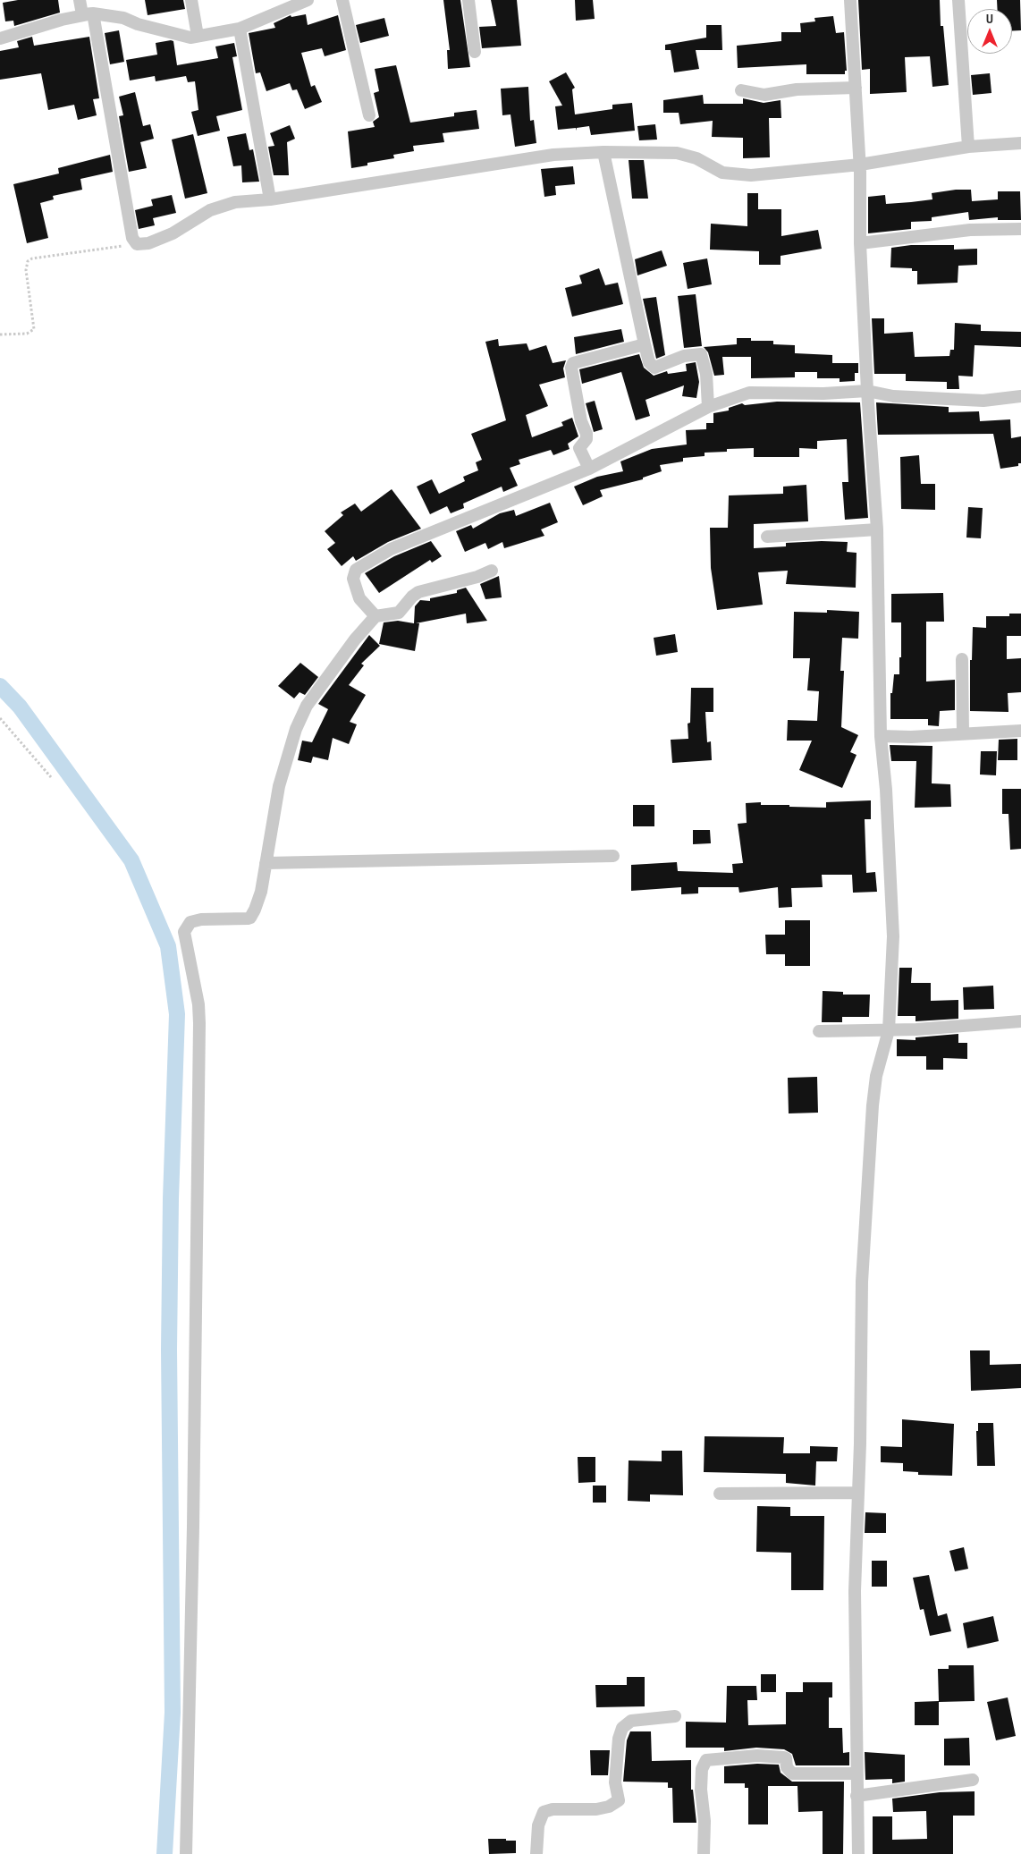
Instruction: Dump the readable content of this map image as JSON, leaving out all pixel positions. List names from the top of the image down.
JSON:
{
  "north": "top"
}
